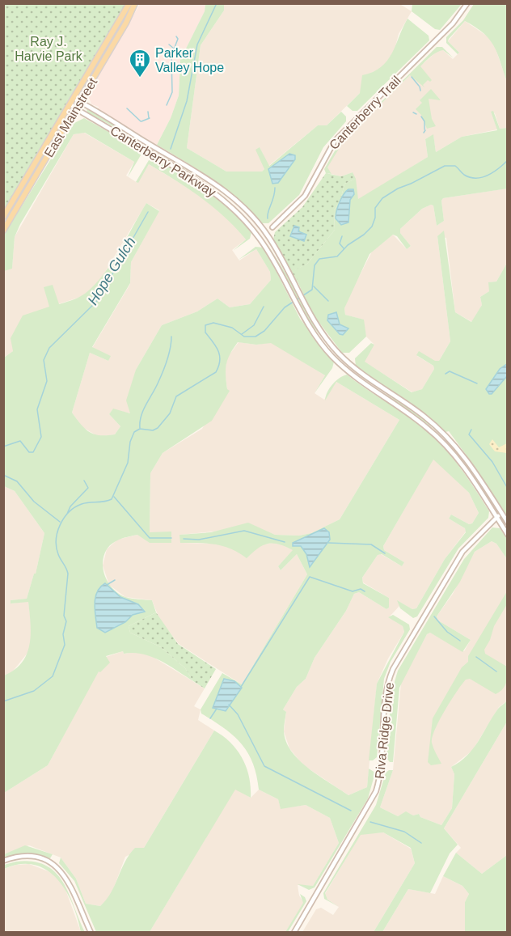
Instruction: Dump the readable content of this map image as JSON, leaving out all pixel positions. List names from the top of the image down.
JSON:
{
  "streets": {
    "main road": ["East Mainstreet"],
    "street": ["Canterberry Trail", "Canterberry Parkway", "Riva Ridge Drive"]
  },
  "crossings": [
    ["East Mainstreet", "Canterberry Parkway"],
    ["Canterberry Parkway", "Riva Ridge Drive"]
  ],
  "water": ["Hope Gulch"],
  "parks": ["Ray J. Harvie Park"],
  "places": {
    "building": ["Parker Valley Hope"]
  }
}
